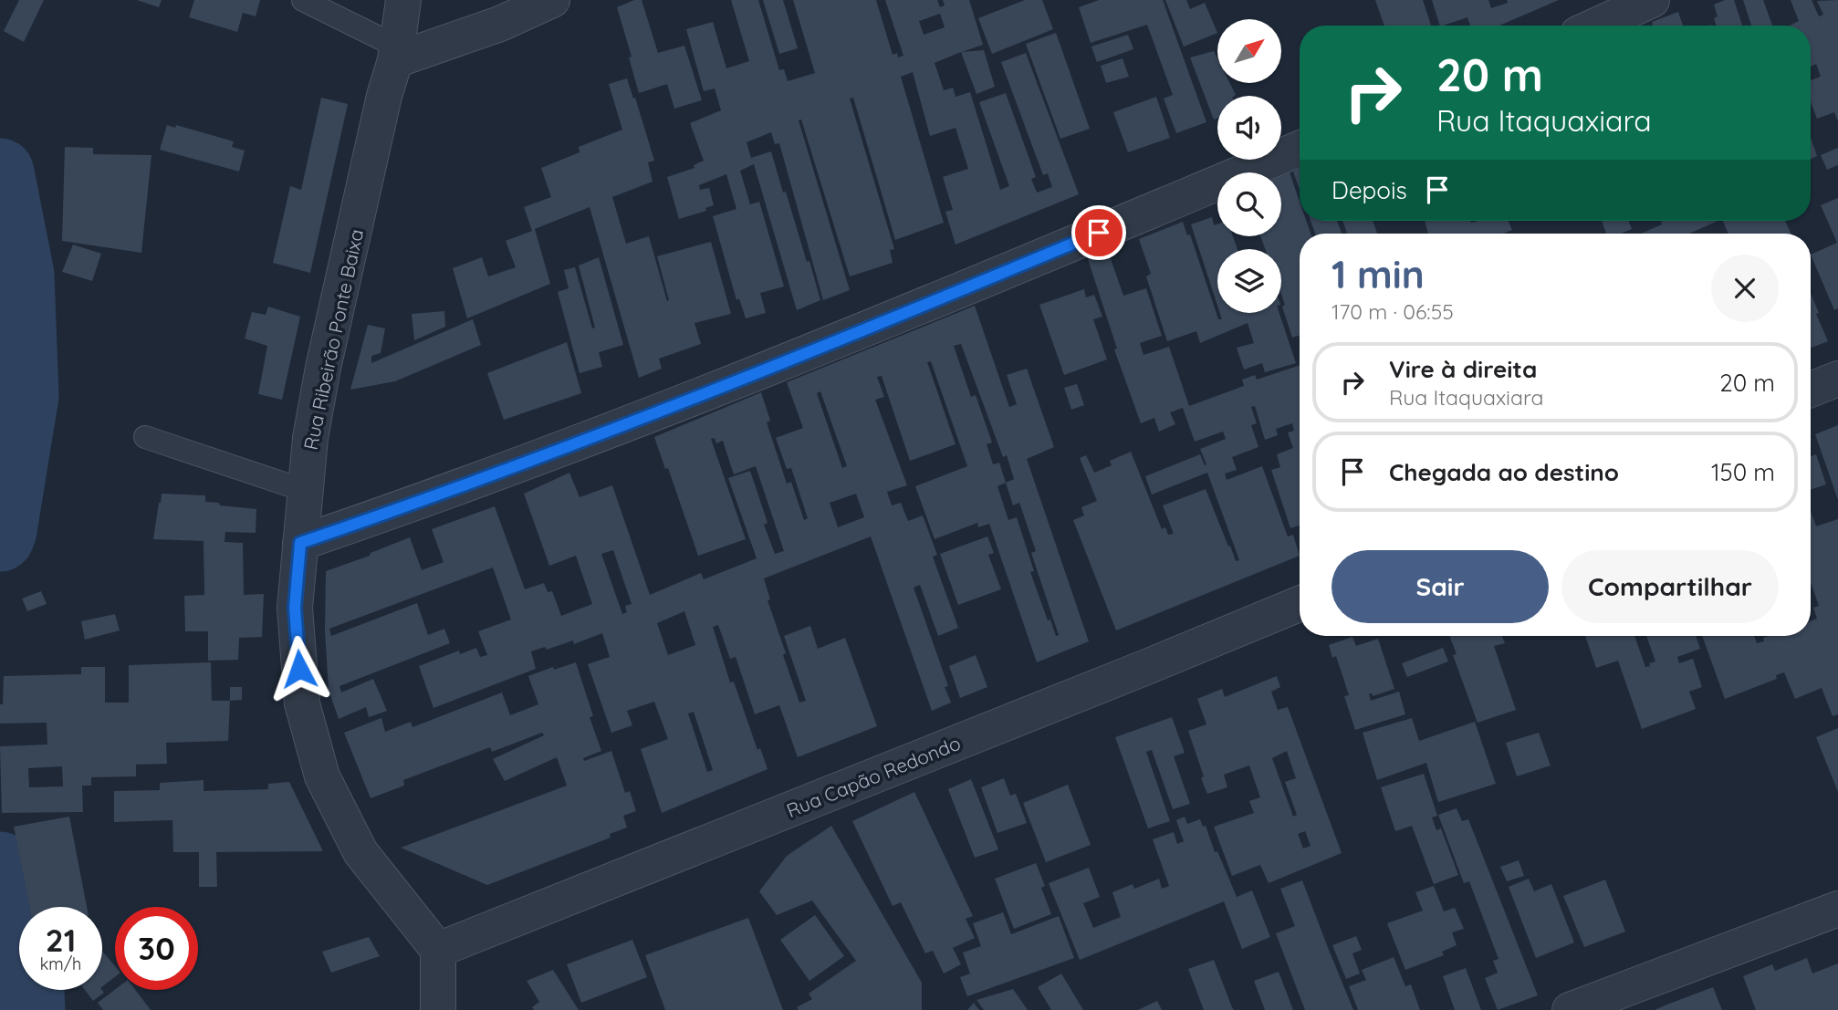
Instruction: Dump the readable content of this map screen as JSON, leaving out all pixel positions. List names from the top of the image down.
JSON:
{
  "streets": {
    "street": ["Rua Ribeirão Ponte Baixa", "Rua Capão Redondo"]
  },
  "crossings": [
    ["Rua Ribeirão Ponte Baixa", "Rua Capão Redondo"]
  ],
  "north": "top right",
  "page": {
    "turn": ["20 m", "Rua Itaquaxiara"],
    "then": "Depois",
    "heading": ["1 min", "170 m · 06:55"],
    "list": [
      {
        "name": "Vire à direita",
        "note": "Rua Itaquaxiara",
        "value": "20 m"
      },
      {
        "name": "Chegada ao destino",
        "value": "150 m"
      }
    ],
    "buttons": ["Sair", "Compartilhar"],
    "speed": "21 km/h",
    "limit": "30"
  }
}
